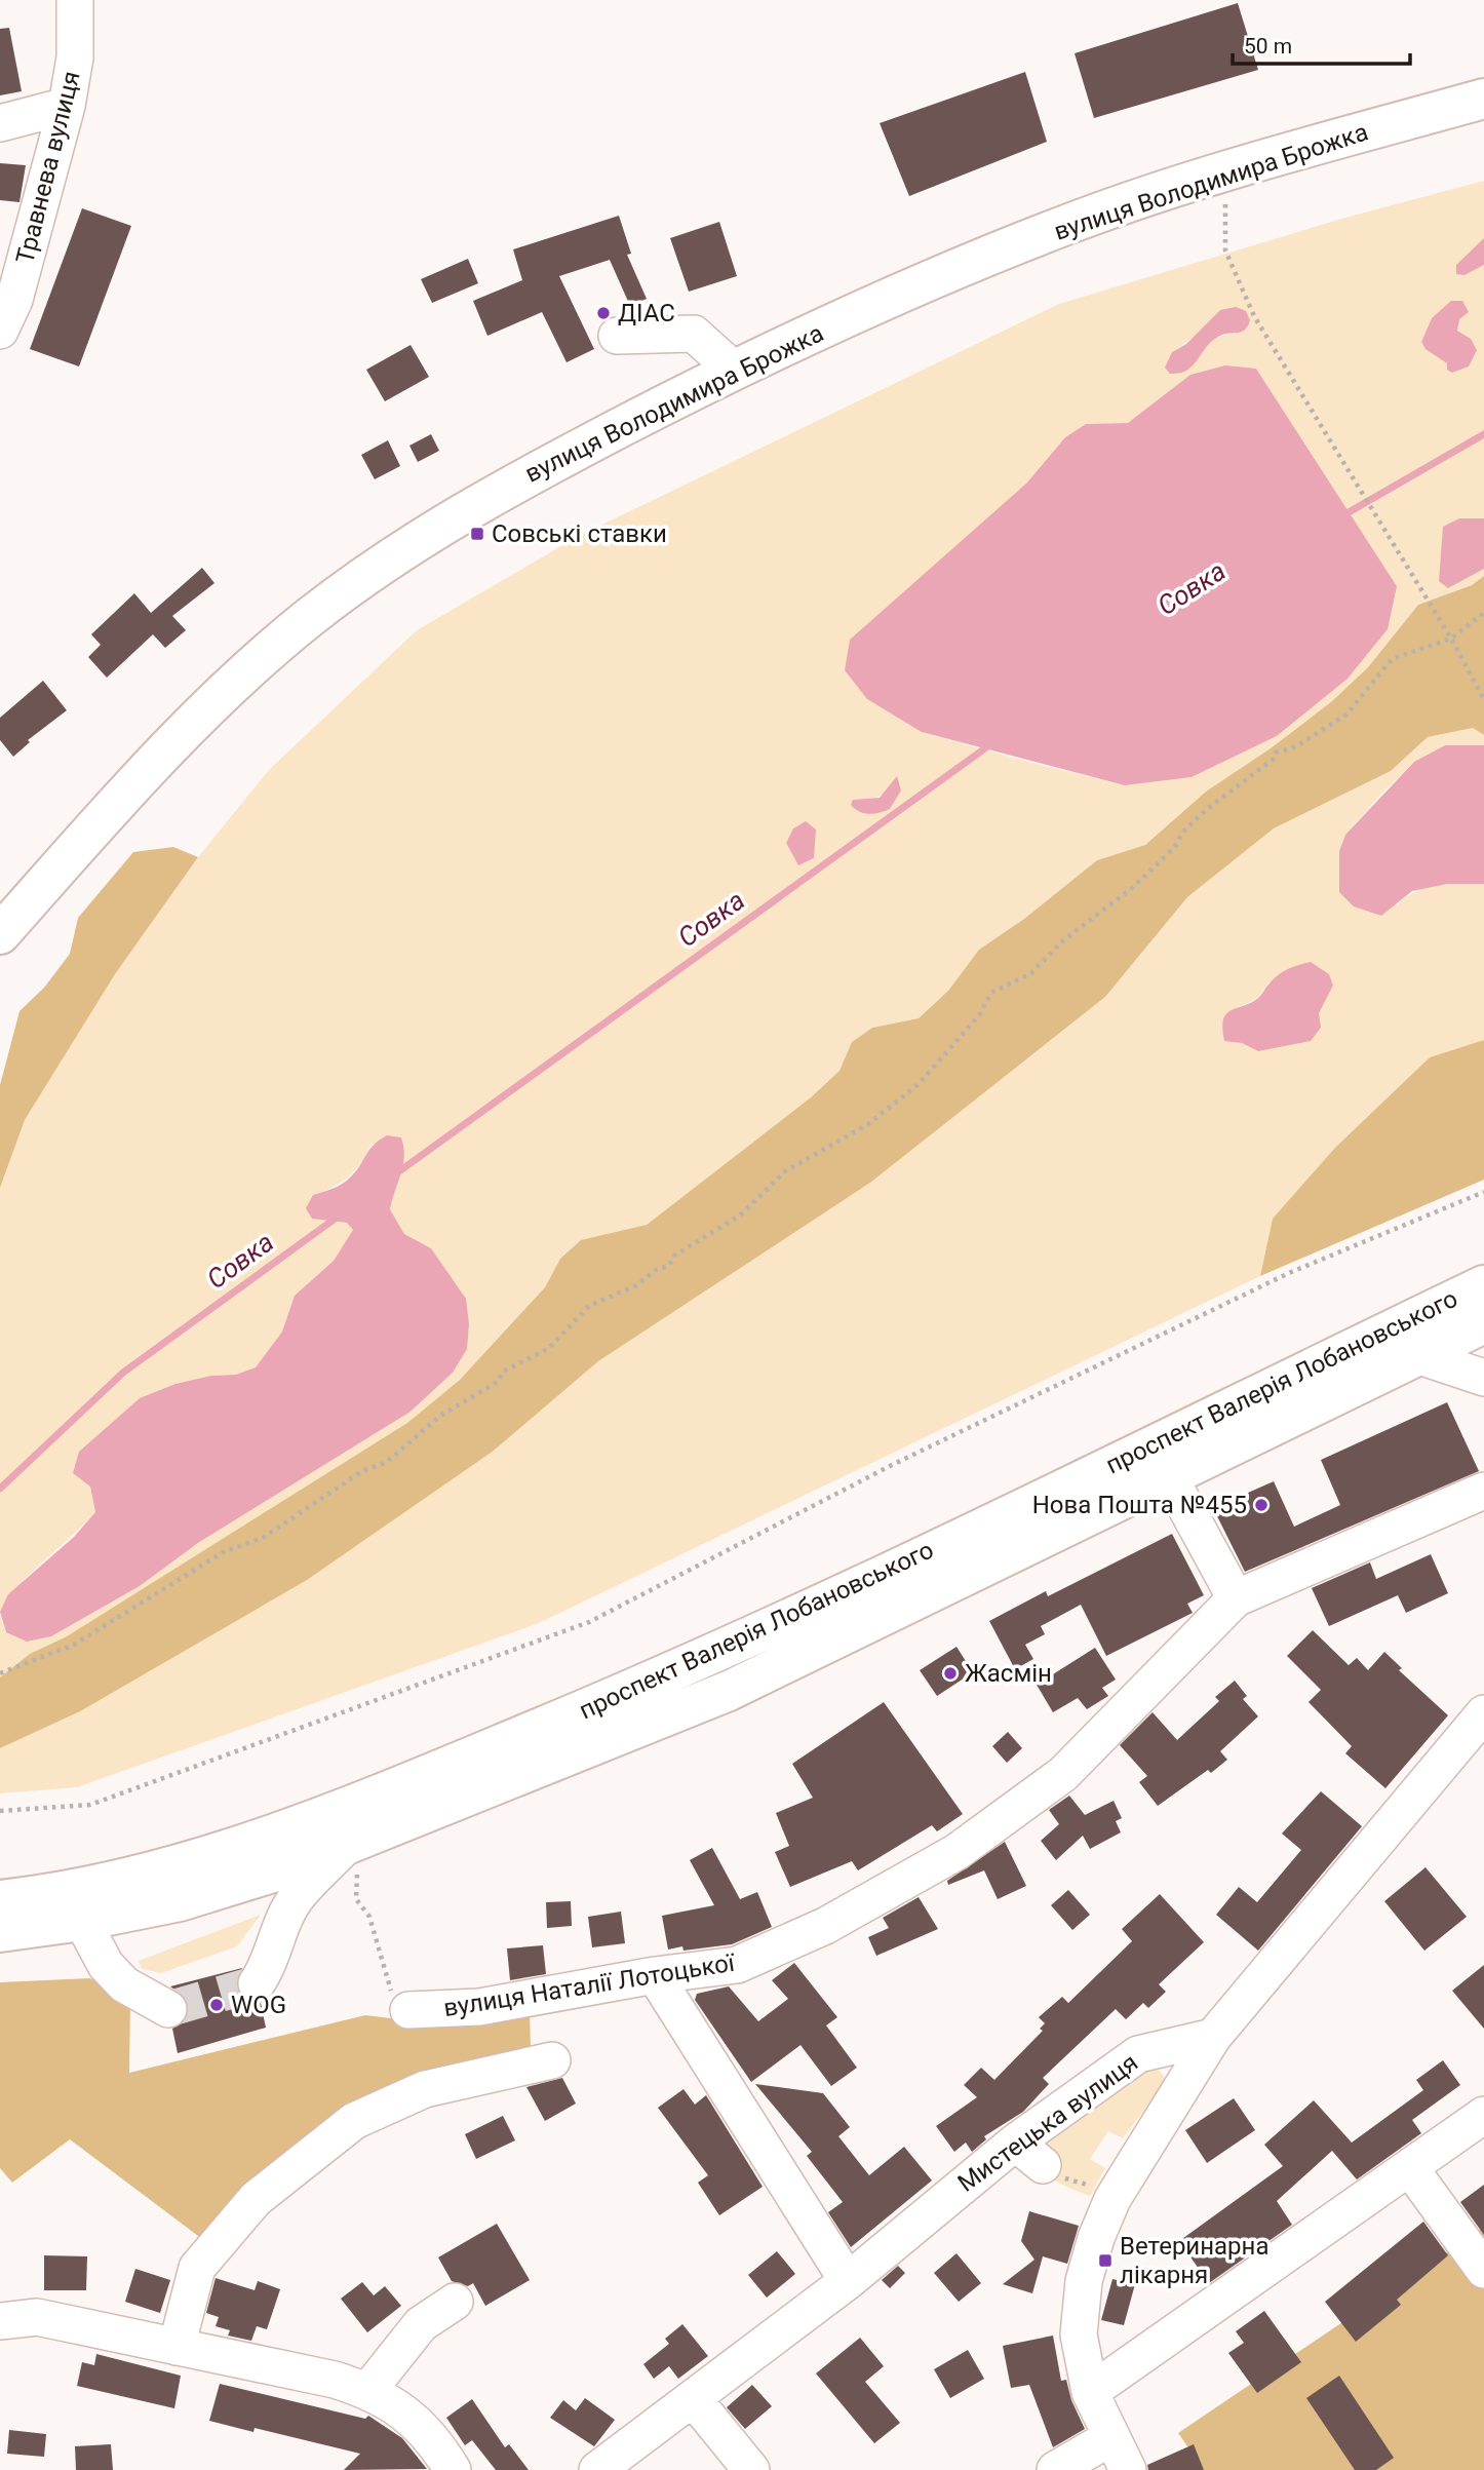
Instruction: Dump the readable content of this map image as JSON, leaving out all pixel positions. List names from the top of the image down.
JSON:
{
  "streets": {
    "main road": ["вулиця Володимира Брожка", "проспект Валерія Лобановського"],
    "street": ["Травнева вулиця", "вулиця Наталії Лотоцької", "Мистецька вулиця"]
  },
  "water": ["Совка"],
  "places": {
    "other": [
      "ДІАС",
      "Нова Пошта №455",
      "Жасмін",
      "WOG"
    ],
    "transit": ["Совські ставки", "Ветеринарна лікарня"]
  },
  "scale_bar": "50 m"
}
